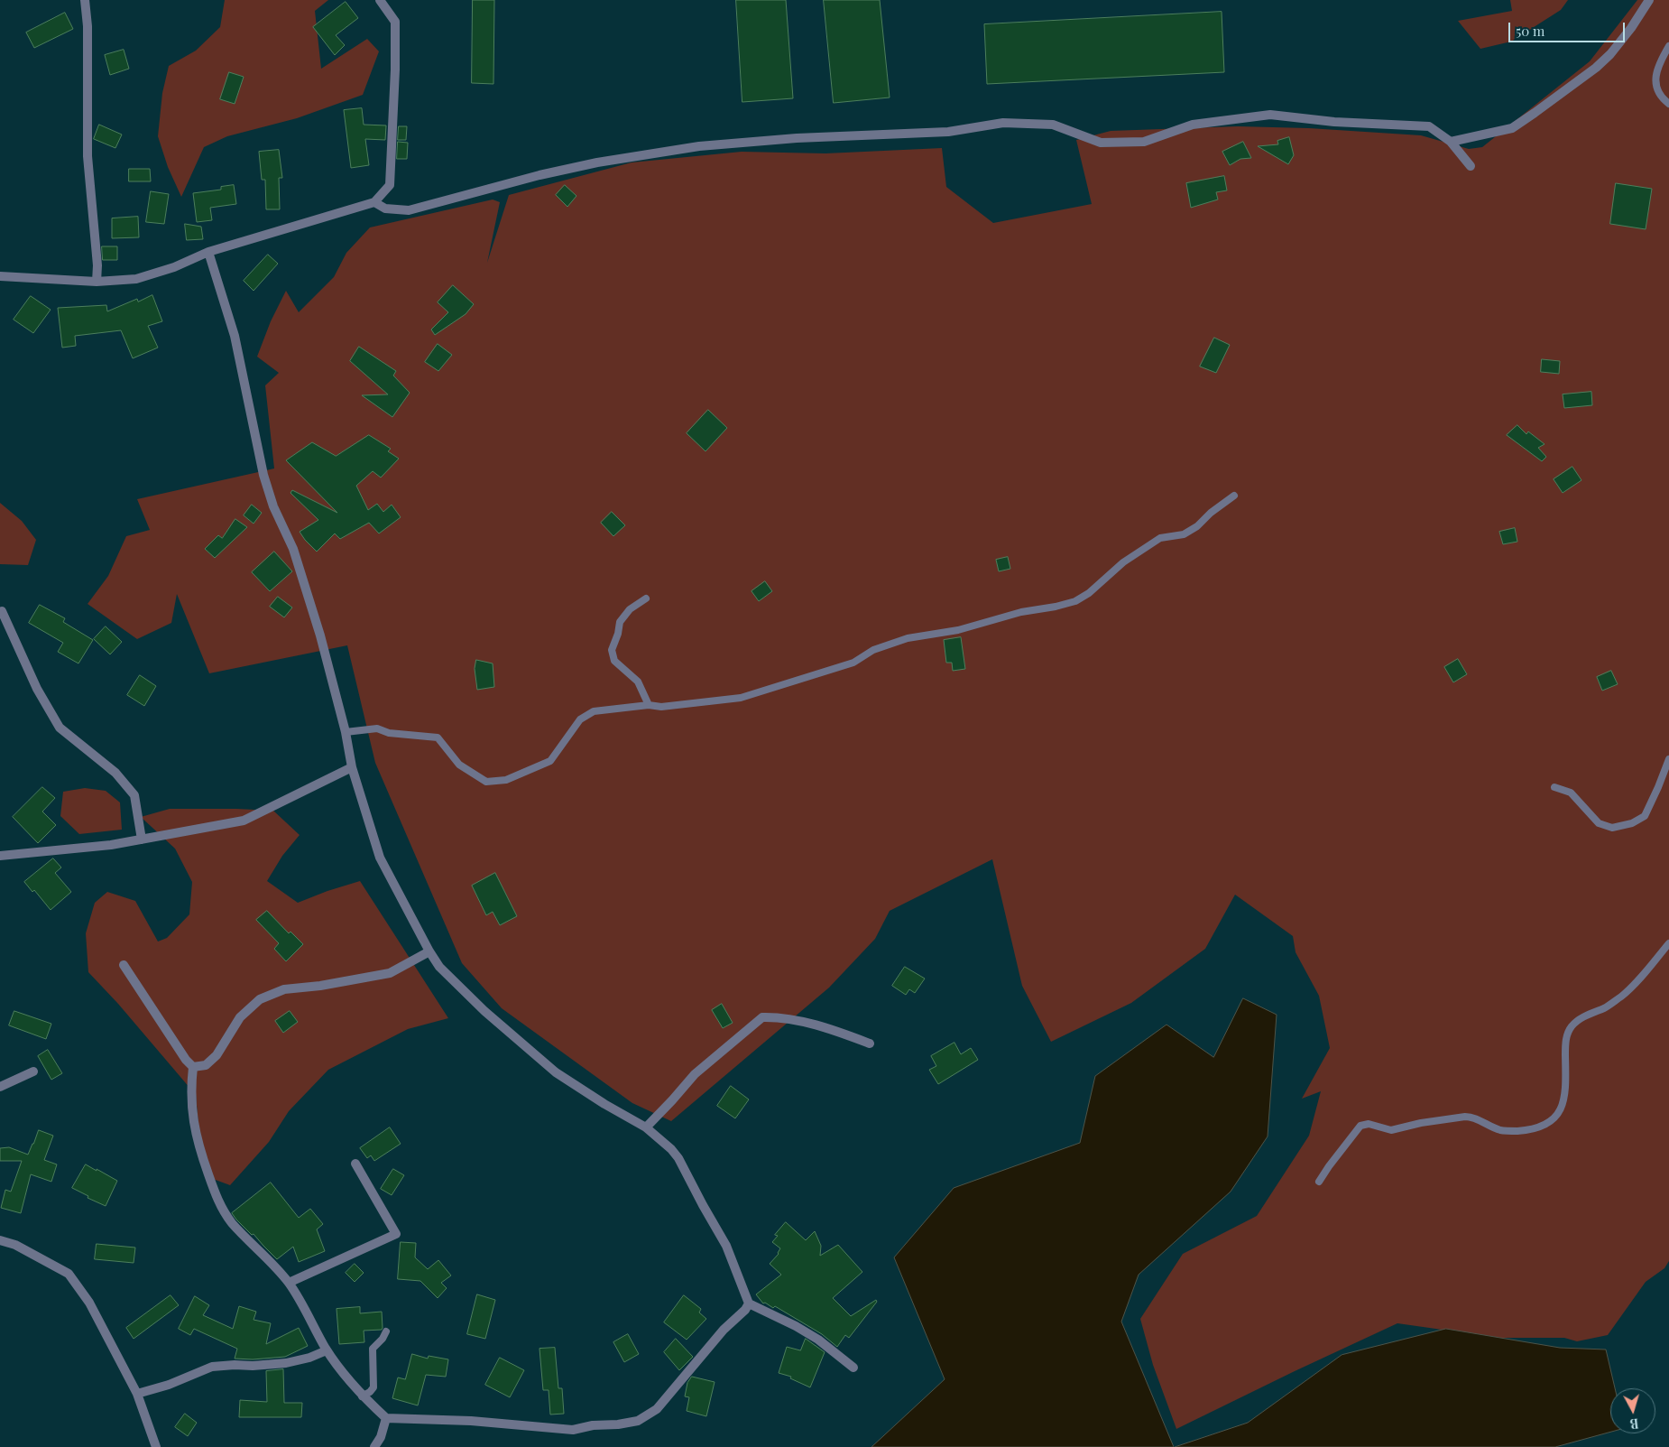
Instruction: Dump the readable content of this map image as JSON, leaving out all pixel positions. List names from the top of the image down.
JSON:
{
  "scale_bar": "50 m",
  "north": "bottom"
}
